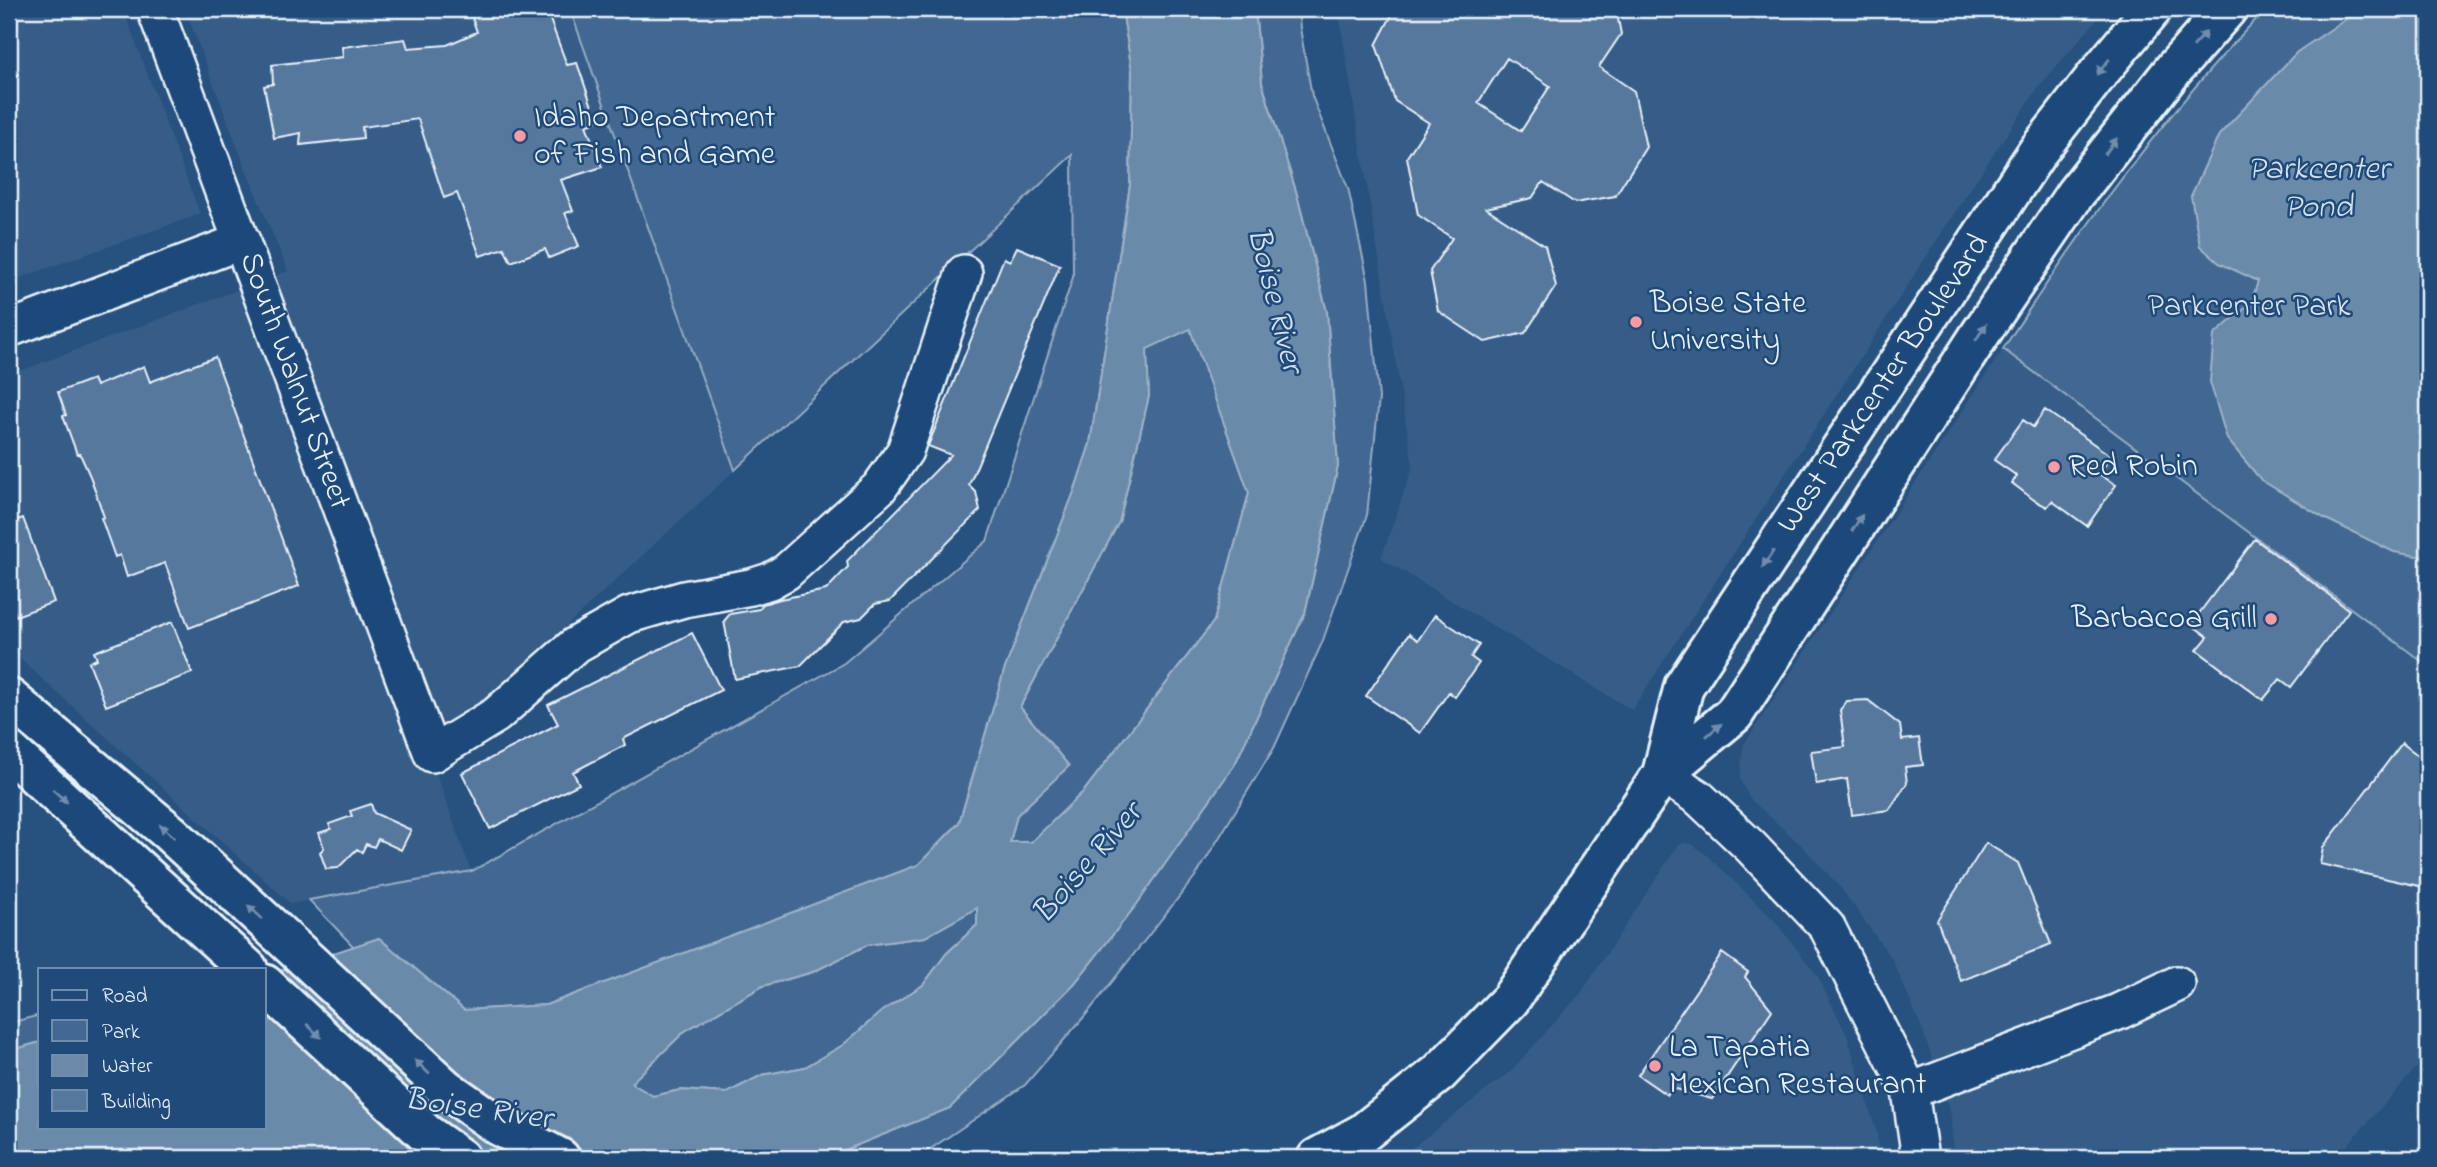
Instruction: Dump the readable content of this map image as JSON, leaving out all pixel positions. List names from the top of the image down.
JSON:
{
  "streets": {
    "main road": ["West Parkcenter Boulevard"],
    "street": ["South Walnut Street"]
  },
  "water": ["Parkcenter Pond", "Boise River"],
  "parks": ["Parkcenter Park"],
  "places": [
    "Idaho Department of Fish and Game",
    "Boise State University",
    "Red Robin",
    "Barbacoa Grill",
    "La Tapatia Mexican Restaurant"
  ],
  "legend": [
    "Road",
    "Park",
    "Water",
    "Building"
  ]
}
